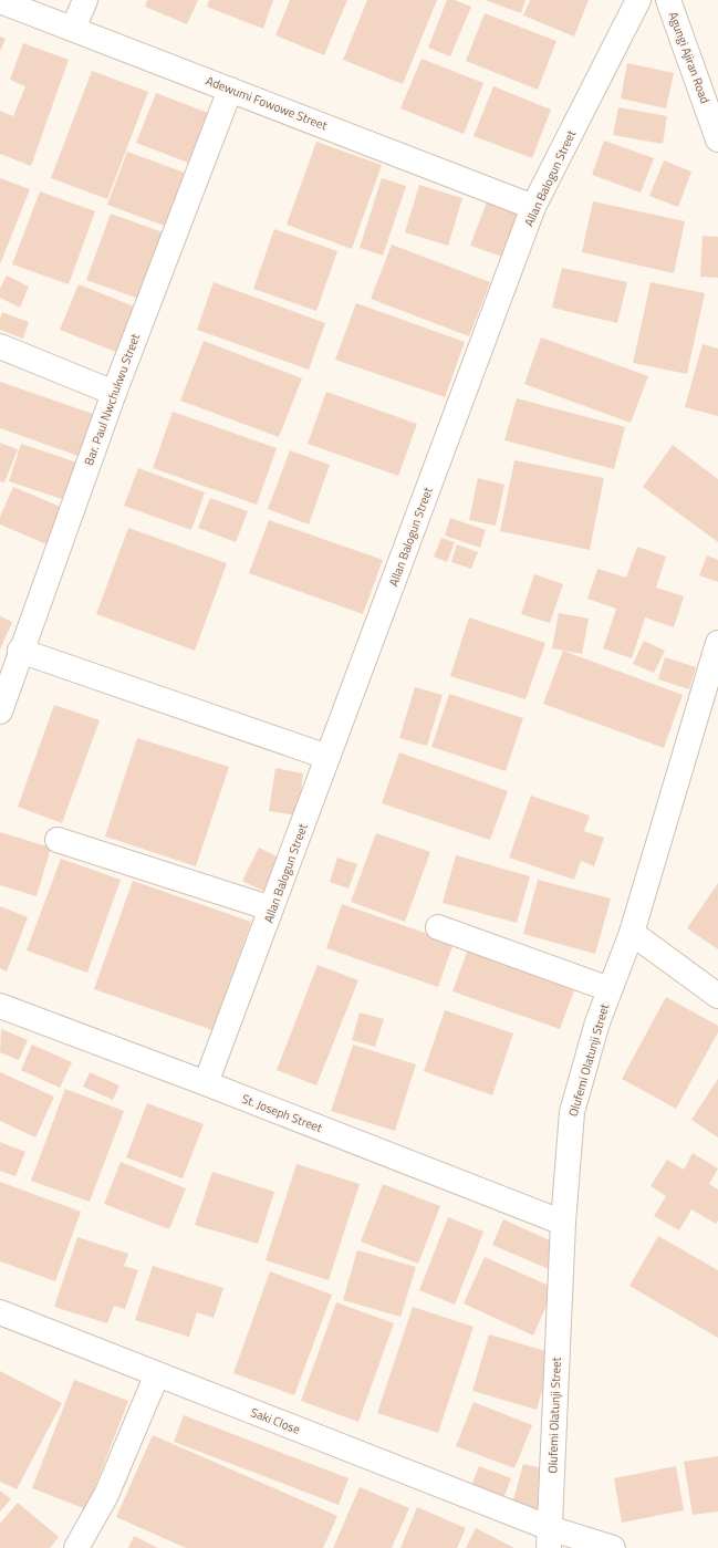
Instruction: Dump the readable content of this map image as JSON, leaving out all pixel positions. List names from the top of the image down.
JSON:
{
  "streets": {
    "street": [
      "Agungi Ajiran Road",
      "Adewumi Fowowe Street",
      "Allan Balogun Street",
      "Bar. Paul Nwchukwu Street",
      "Olufemi Olatunji Street",
      "St. Joseph Street",
      "Saki Close"
    ]
  },
  "crossings": [
    ["Adewumi Fowowe Street", "Allan Balogun Street"],
    ["Adewumi Fowowe Street", "Bar. Paul Nwchukwu Street"],
    ["Allan Balogun Street", "St. Joseph Street"],
    ["Olufemi Olatunji Street", "St. Joseph Street"],
    ["Olufemi Olatunji Street", "Saki Close"]
  ]
}
